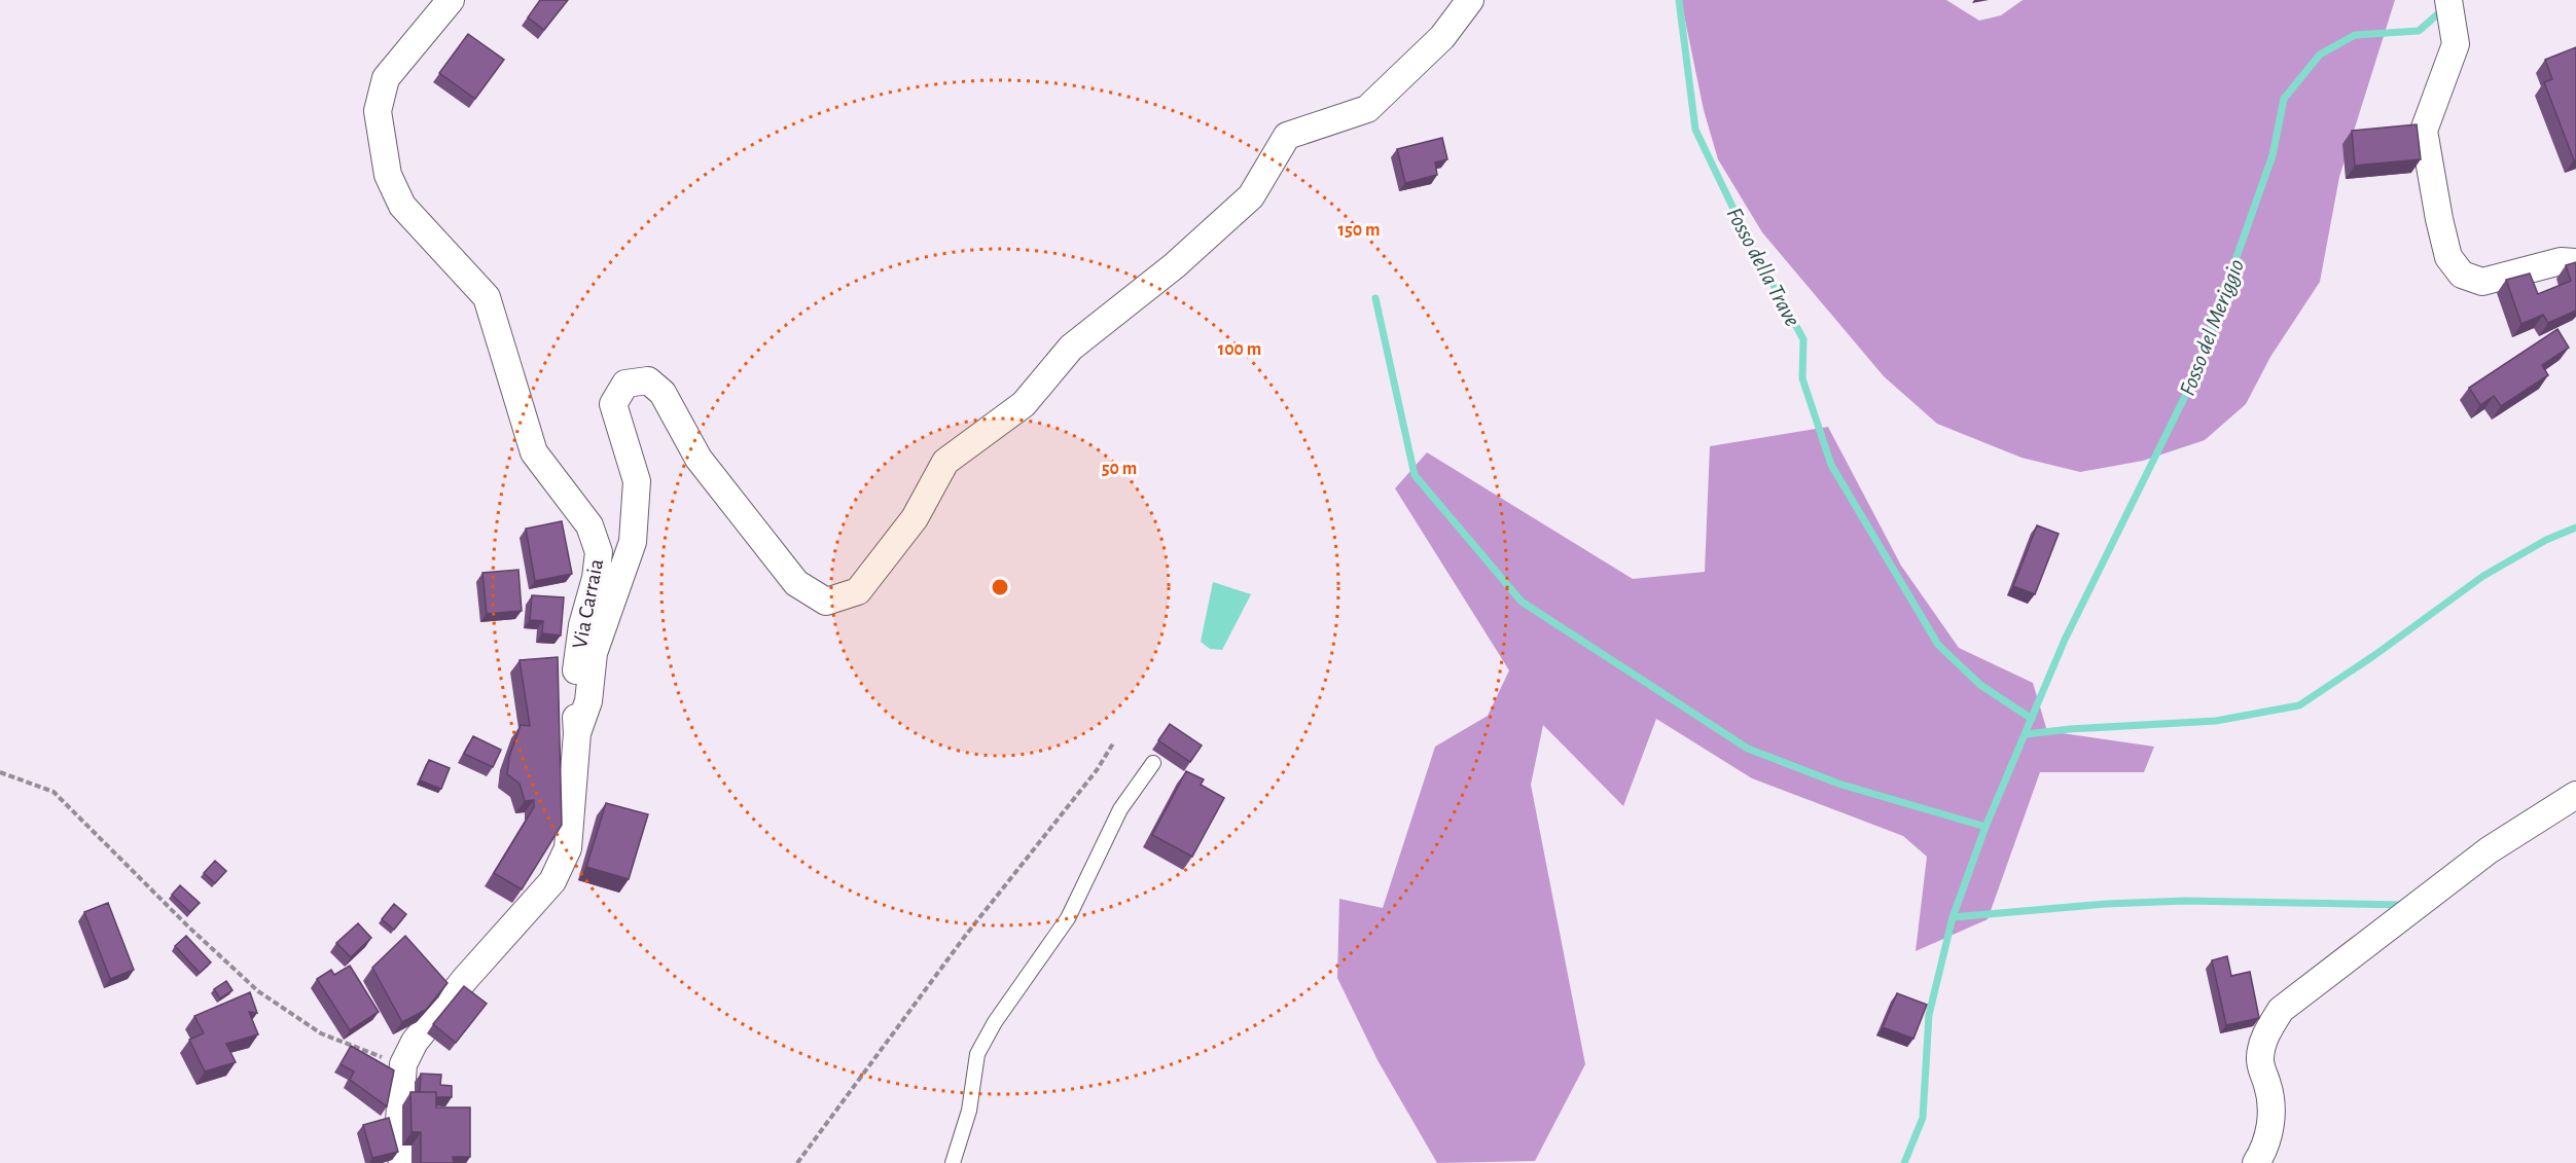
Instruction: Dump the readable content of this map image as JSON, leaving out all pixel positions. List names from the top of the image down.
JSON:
{
  "streets": {
    "street": ["Via Carraia"]
  },
  "water": ["Fosso della Trave", "Fosso del Meriggio"],
  "rings": ["150 m", "100 m", "50 m"]
}
